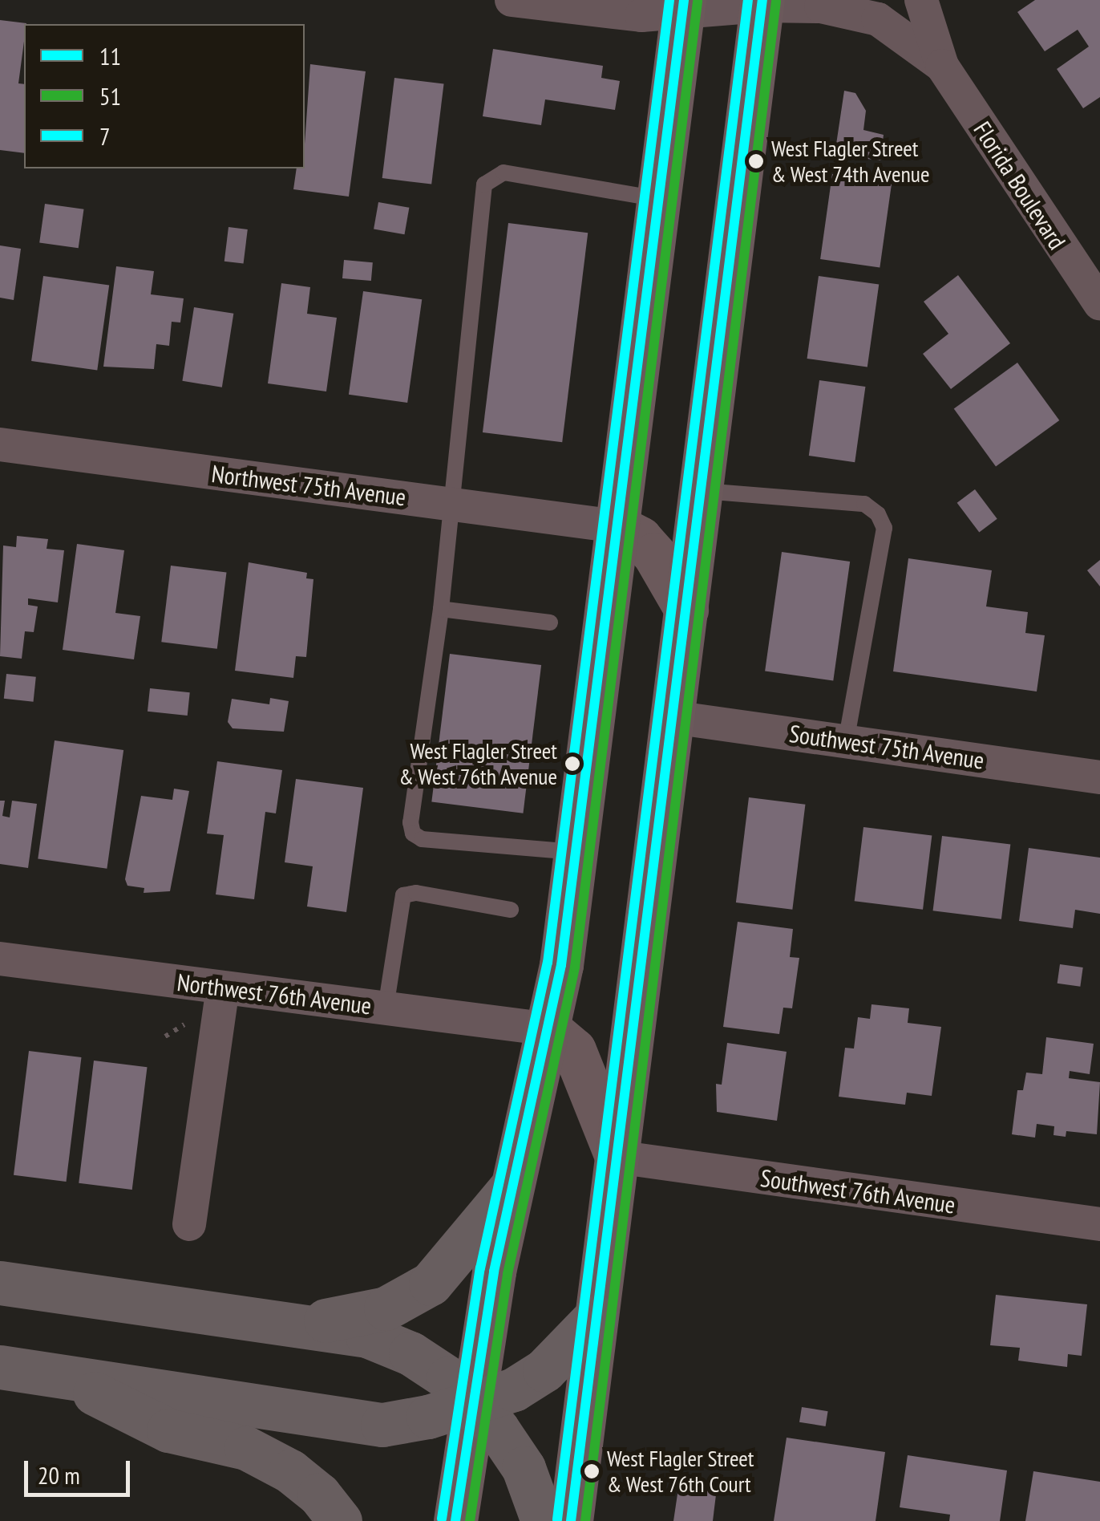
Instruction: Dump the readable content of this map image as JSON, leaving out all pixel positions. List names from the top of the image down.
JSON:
{
  "streets": {
    "street": [
      "Florida Boulevard",
      "Northwest 75th Avenue",
      "Southwest 75th Avenue",
      "Northwest 76th Avenue",
      "Southwest 76th Avenue"
    ]
  },
  "places": ["West Flagler Street & West 74th Avenue", "West Flagler Street & West 76th Avenue", "West Flagler Street & West 76th Court"],
  "lines": ["transit line 11", "transit line 7", "transit line 51"],
  "legend": ["11", "51", "7"],
  "scale_bar": "20 m"
}
